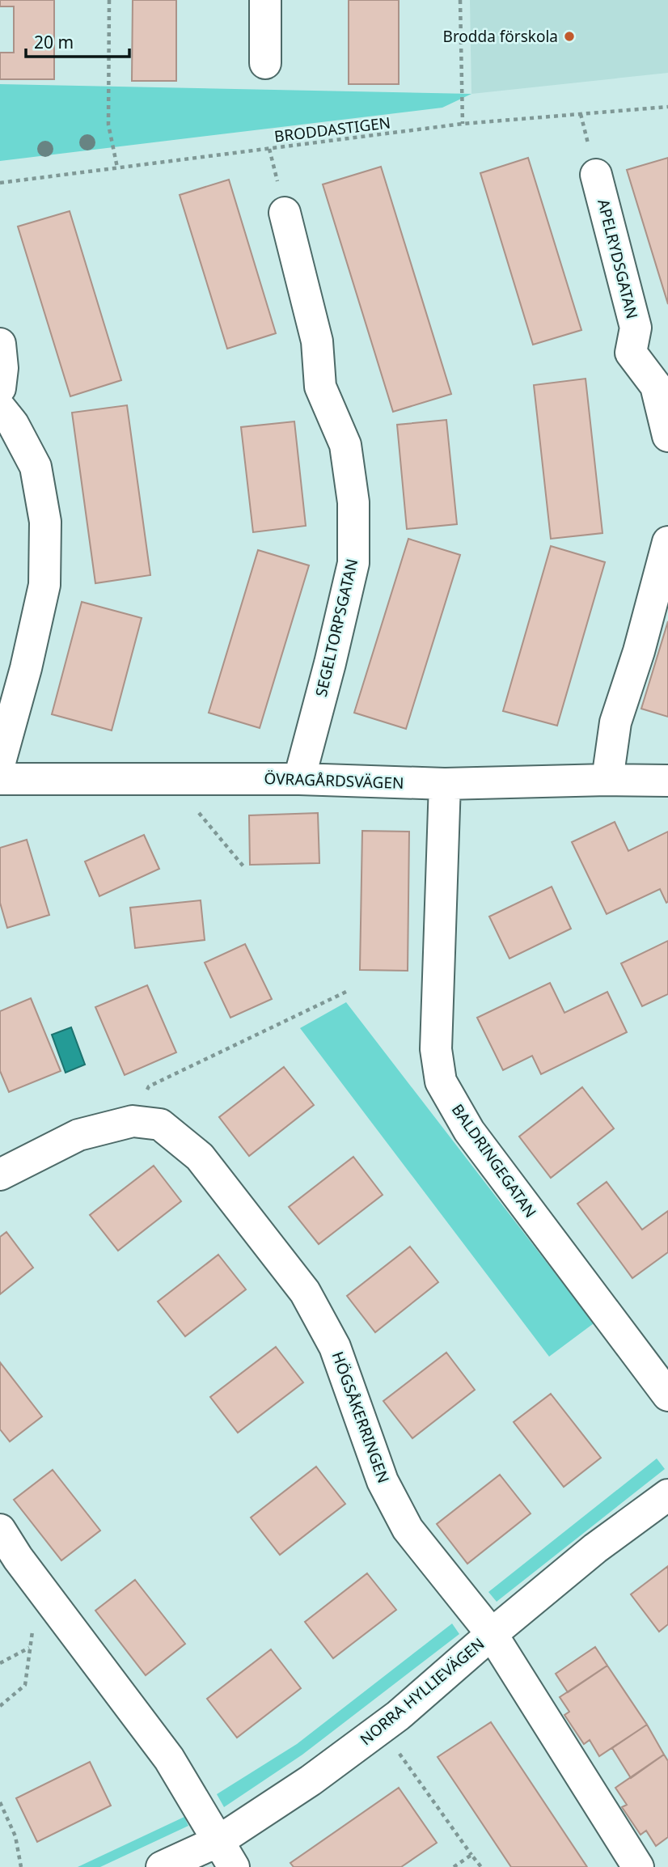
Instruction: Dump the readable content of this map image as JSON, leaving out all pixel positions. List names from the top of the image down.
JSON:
{
  "streets": {
    "street": [
      "APELRYDSGATAN",
      "SEGELTORPSGATAN",
      "ÖVRAGÅRDSVÄGEN",
      "BALDRINGEGATAN",
      "HÖGSÅKERRINGEN",
      "NORRA HYLLIEVÄGEN"
    ],
    "path": ["BRODDASTIGEN"]
  },
  "crossings": [
    ["SEGELTORPSGATAN", "ÖVRAGÅRDSVÄGEN"],
    ["ÖVRAGÅRDSVÄGEN", "BALDRINGEGATAN"],
    ["HÖGSÅKERRINGEN", "NORRA HYLLIEVÄGEN"]
  ],
  "places": ["Brodda förskola"],
  "scale_bar": "20 m"
}
